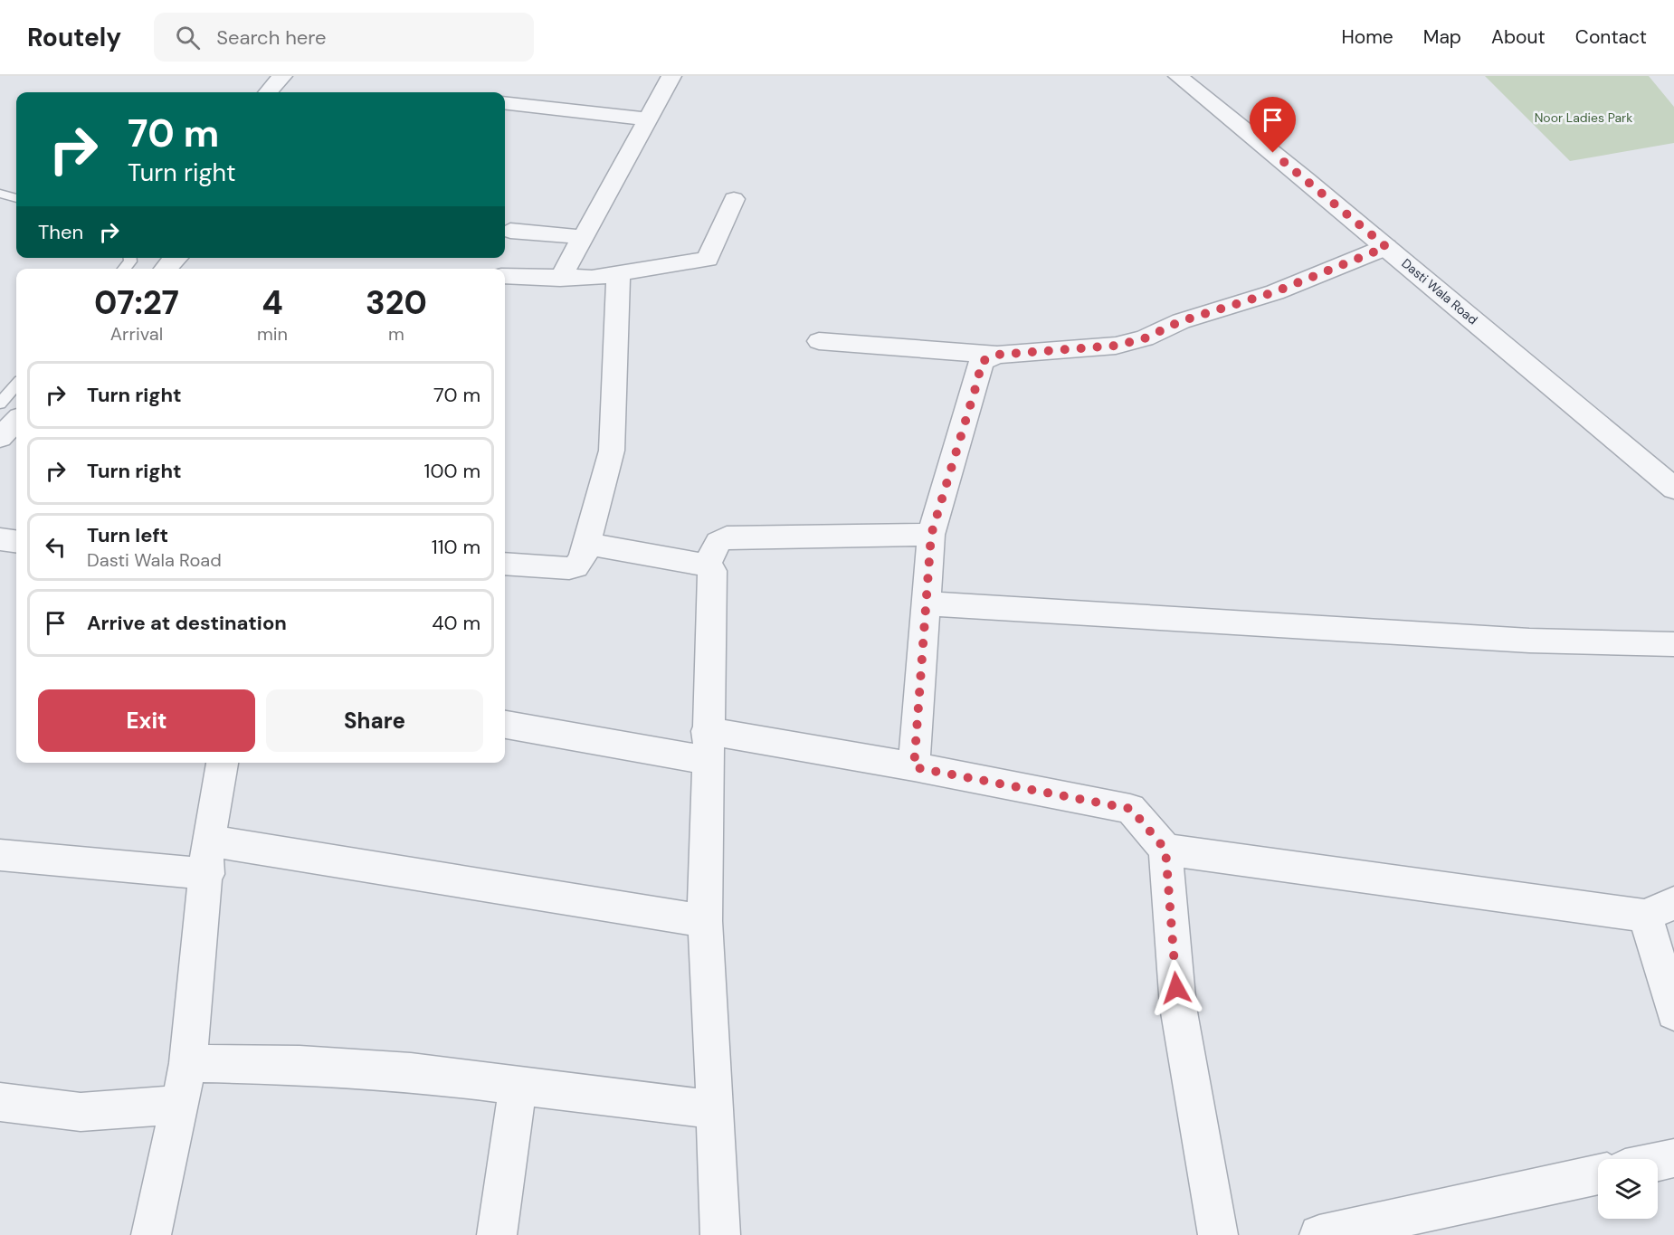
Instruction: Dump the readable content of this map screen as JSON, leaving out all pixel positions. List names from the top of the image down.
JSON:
{
  "streets": {
    "street": ["Dasti Wala Road"]
  },
  "parks": ["Noor Ladies Park"],
  "page": {
    "header": "Routely",
    "search": "Search here",
    "nav": [
      "Home",
      "Map",
      "About",
      "Contact"
    ],
    "turn": ["70 m", "Turn right"],
    "then": "Then",
    "eta": [
      "07:27",
      "Arrival",
      "4",
      "min",
      "320",
      "m"
    ],
    "list": [
      {
        "name": "Turn right",
        "value": "70 m"
      },
      {
        "name": "Turn right",
        "value": "100 m"
      },
      {
        "name": "Turn left",
        "note": "Dasti Wala Road",
        "value": "110 m"
      },
      {
        "name": "Arrive at destination",
        "value": "40 m"
      }
    ],
    "buttons": ["Exit", "Share"]
  }
}
